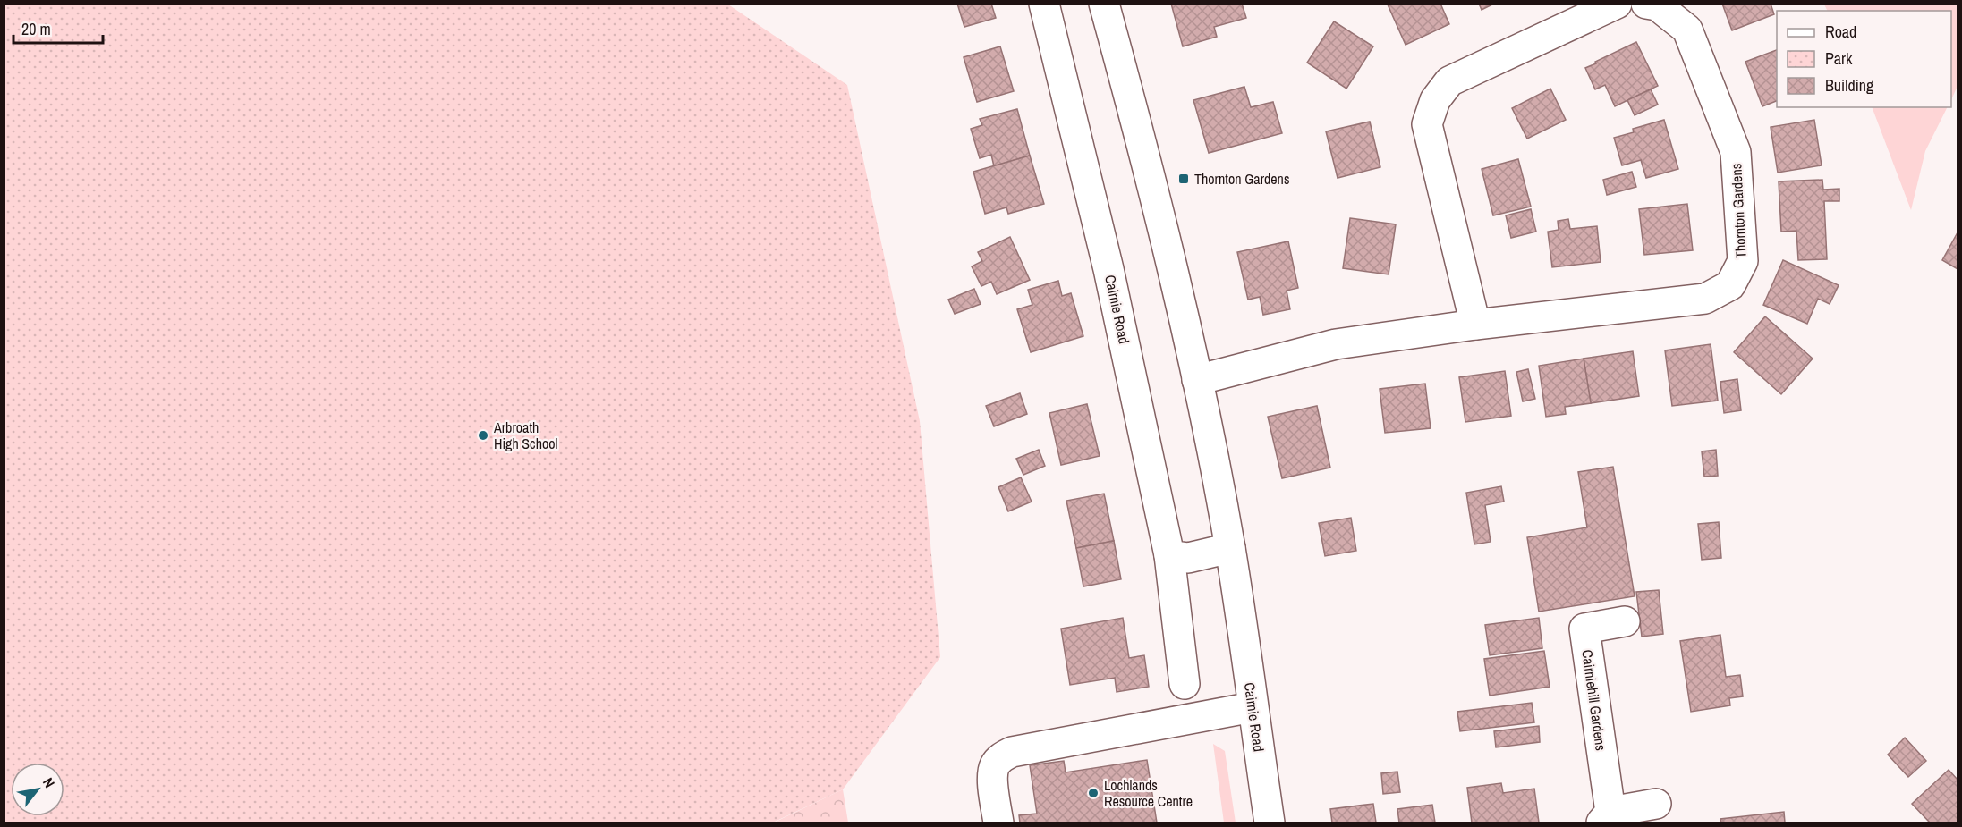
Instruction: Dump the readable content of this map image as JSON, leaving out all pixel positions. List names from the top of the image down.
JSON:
{
  "streets": {
    "street": ["Thornton Gardens", "Cairnie Road", "Cairniehill Gardens"]
  },
  "crossings": [
    ["Thornton Gardens", "Cairnie Road"]
  ],
  "places": {
    "transit": ["Thornton Gardens"],
    "other": ["Arbroath High School", "Lochlands Resource Centre"]
  },
  "legend": ["Road", "Park", "Building"],
  "scale_bar": "20 m",
  "north": "top right"
}
